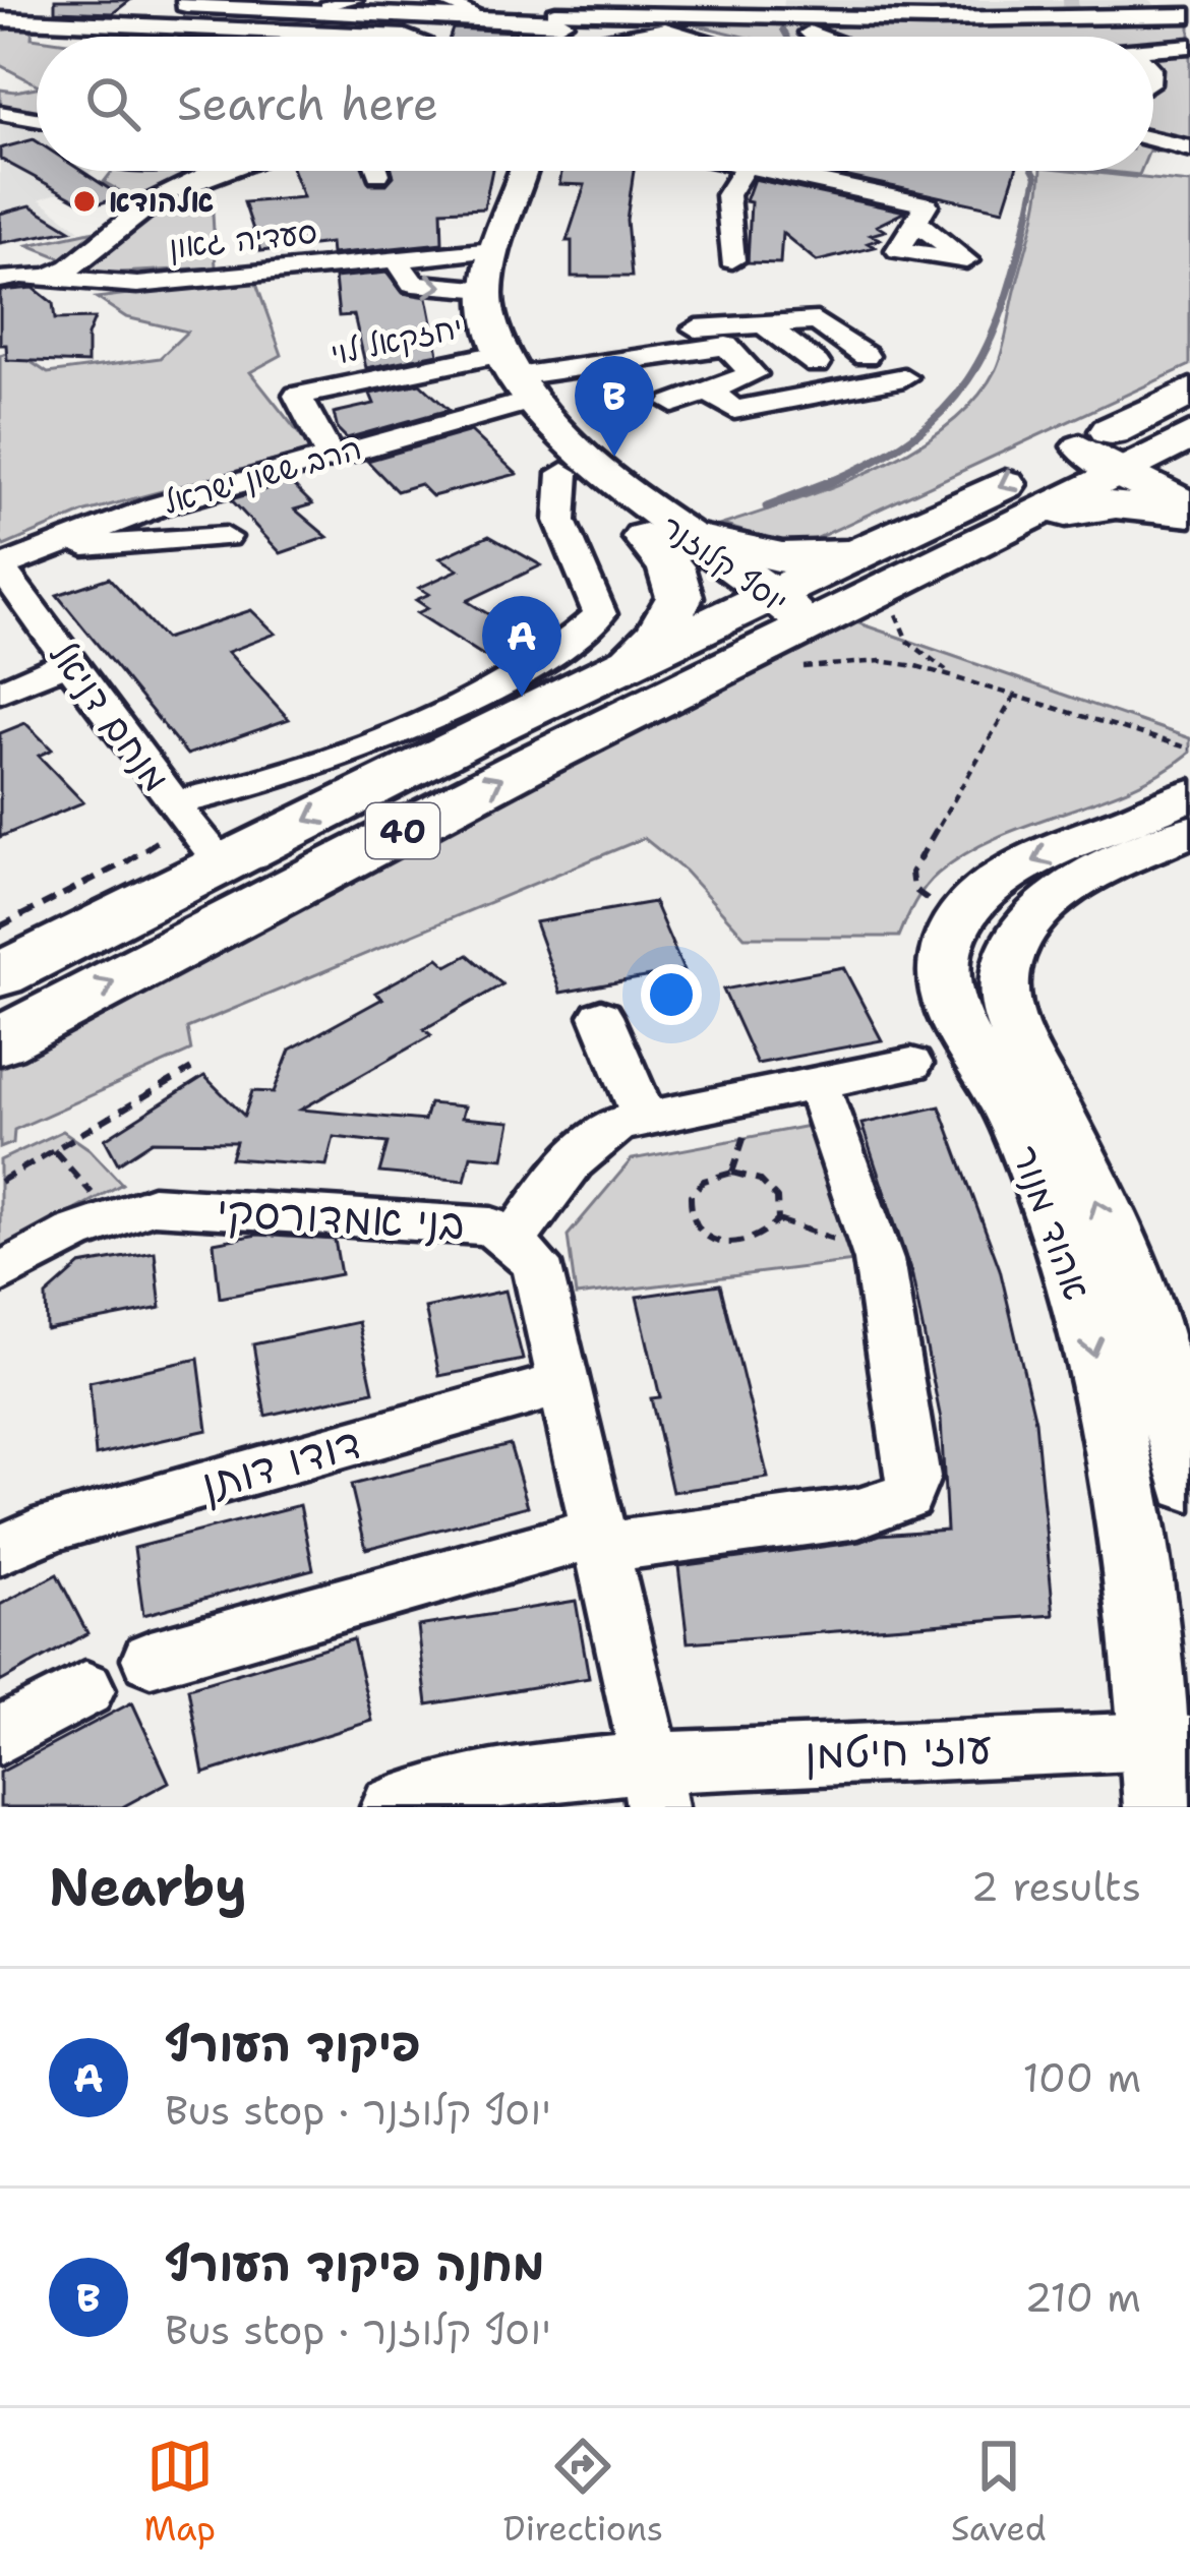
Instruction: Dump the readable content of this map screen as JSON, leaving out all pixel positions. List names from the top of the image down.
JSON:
{
  "streets": {
    "highway": ["40"],
    "main road": ["יוסף קלוזנר", "אהוד מנור"],
    "street": [
      "סעדיה גאון",
      "יחזקאל לוי",
      "הרב ששון ישראל",
      "מנחם דניאל",
      "בני אמדורסקי",
      "דודו דותן",
      "עוזי חיטמן"
    ]
  },
  "crossings": [
    ["סעדיה גאון", "יוסף קלוזנר"],
    ["יחזקאל לוי", "הרב ששון ישראל"],
    ["יחזקאל לוי", "יוסף קלוזנר"],
    ["הרב ששון ישראל", "יוסף קלוזנר"],
    ["הרב ששון ישראל", "מנחם דניאל"],
    ["יוסף קלוזנר", "40"],
    ["מנחם דניאל", "40"],
    ["בני אמדורסקי", "דודו דותן"],
    ["בני אמדורסקי", "עוזי חיטמן"],
    ["אהוד מנור", "עוזי חיטמן"]
  ],
  "places": ["אלהודא"],
  "page": {
    "search": "Search here",
    "pins": ["B", "A"],
    "heading": ["Nearby", "2 results"],
    "list": [
      {
        "mark": "A",
        "name": "פיקוד העורף",
        "note": "Bus stop · יוסף קלוזנר",
        "value": "100 m"
      },
      {
        "mark": "B",
        "name": "מחנה פיקוד העורף",
        "note": "Bus stop · יוסף קלוזנר",
        "value": "210 m"
      }
    ],
    "nav": ["Map", "Directions", "Saved"]
  }
}
